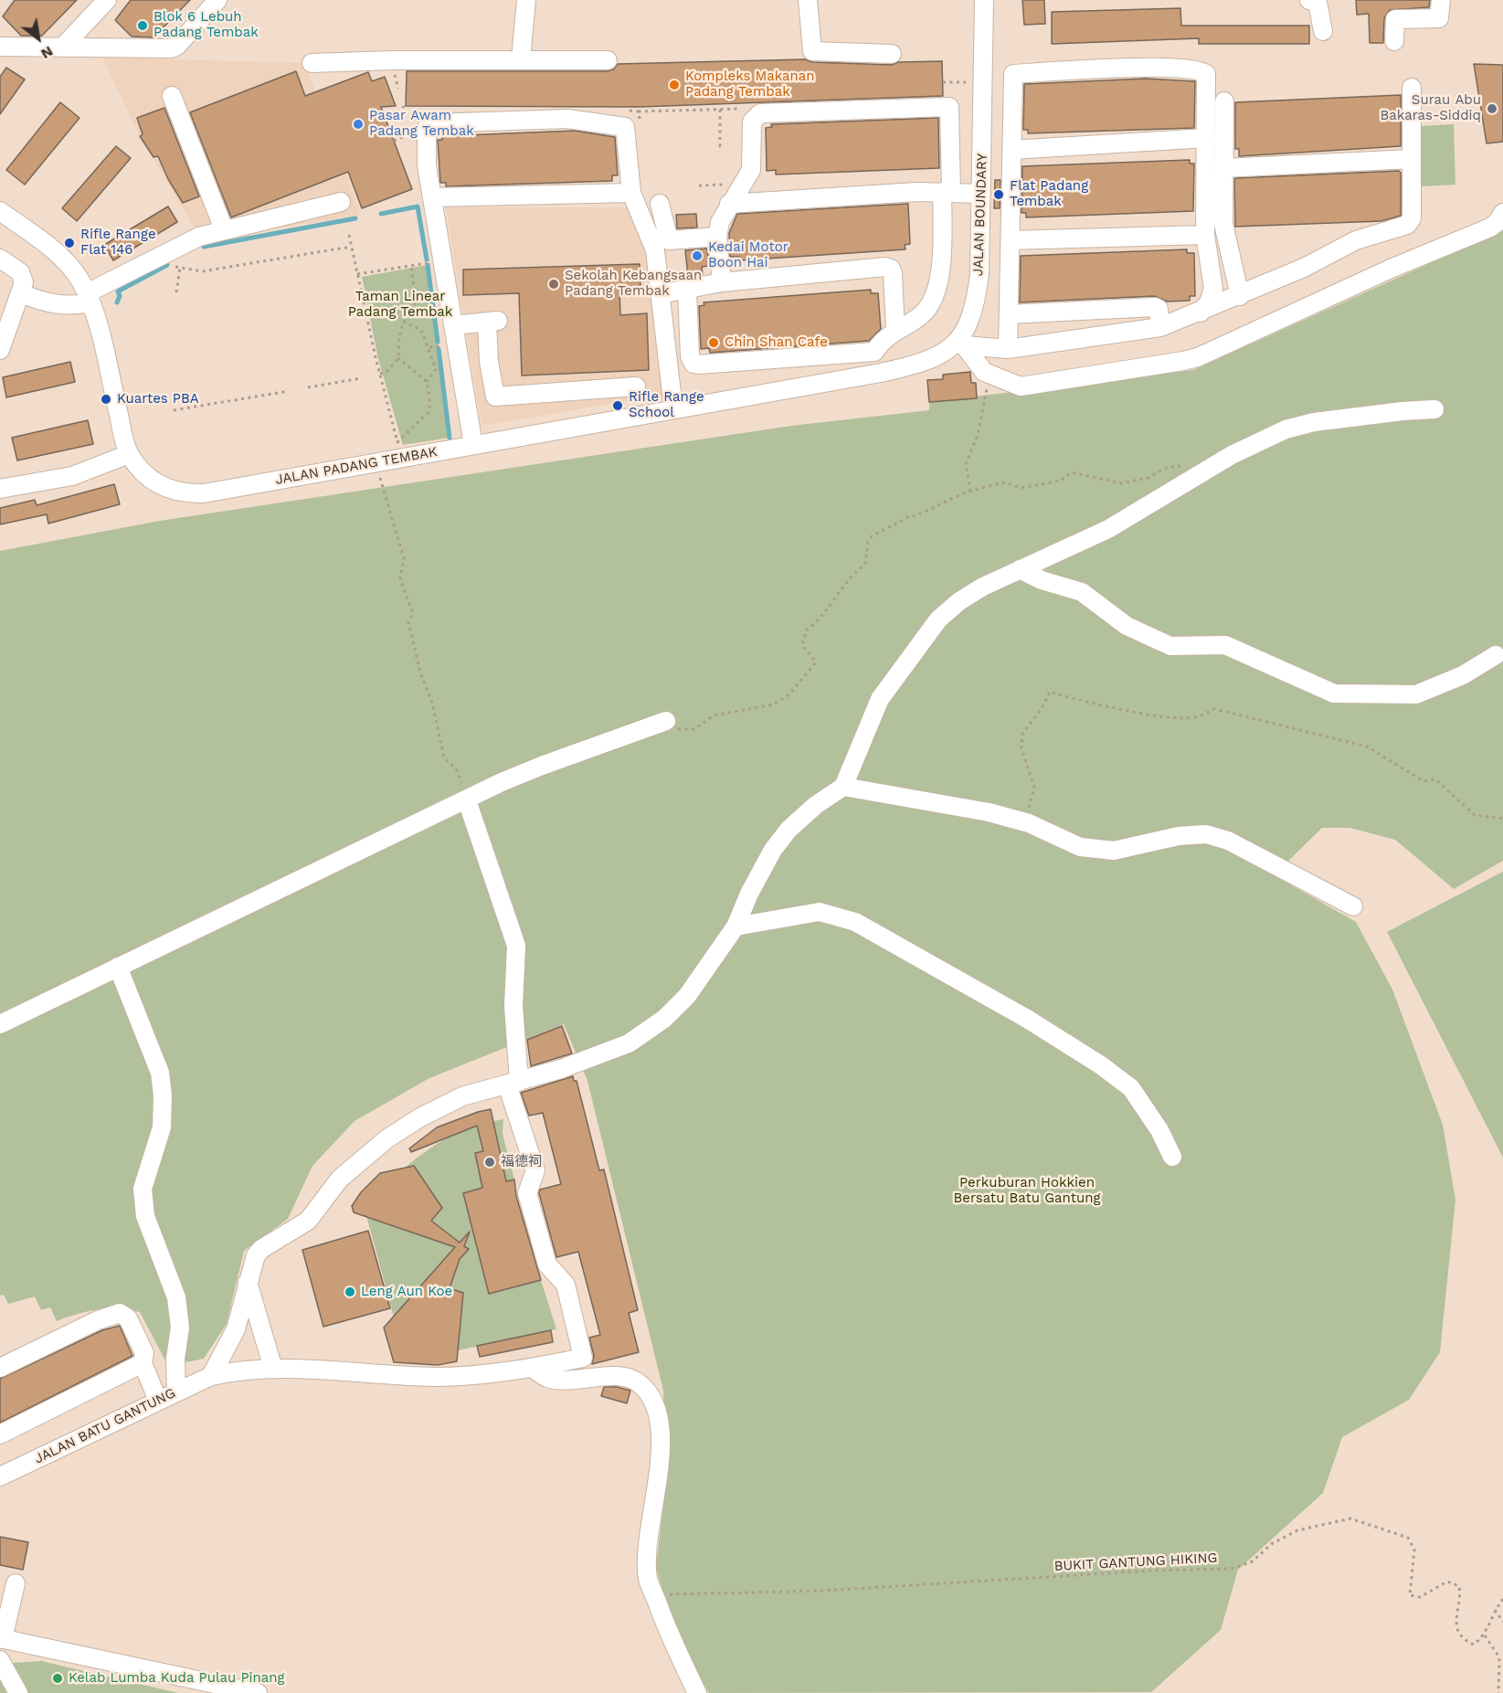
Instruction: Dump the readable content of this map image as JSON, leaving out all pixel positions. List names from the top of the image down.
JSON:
{
  "streets": {
    "street": ["JALAN BOUNDARY", "JALAN PADANG TEMBAK", "JALAN BATU GANTUNG"],
    "path": ["BUKIT GANTUNG HIKING"]
  },
  "crossings": [
    ["JALAN BOUNDARY", "JALAN PADANG TEMBAK"]
  ],
  "parks": ["Taman Linear Padang Tembak", "Perkuburan Hokkien Bersatu Batu Gantung"],
  "places": [
    "Blok 6 Lebuh Padang Tembak",
    "Kompleks Makanan Padang Tembak",
    "Surau Abu Bakaras-Siddiq",
    "Pasar Awam Padang Tembak",
    "Flat Padang Tembak",
    "Rifle Range Flat 146",
    "Kedai Motor Boon Hai",
    "Sekolah Kebangsaan Padang Tembak",
    "Chin Shan Cafe",
    "Kuartes PBA",
    "Rifle Range School",
    "福德祠",
    "Leng Aun Koe",
    "Kelab Lumba Kuda Pulau Pinang"
  ],
  "north": "bottom right"
}
